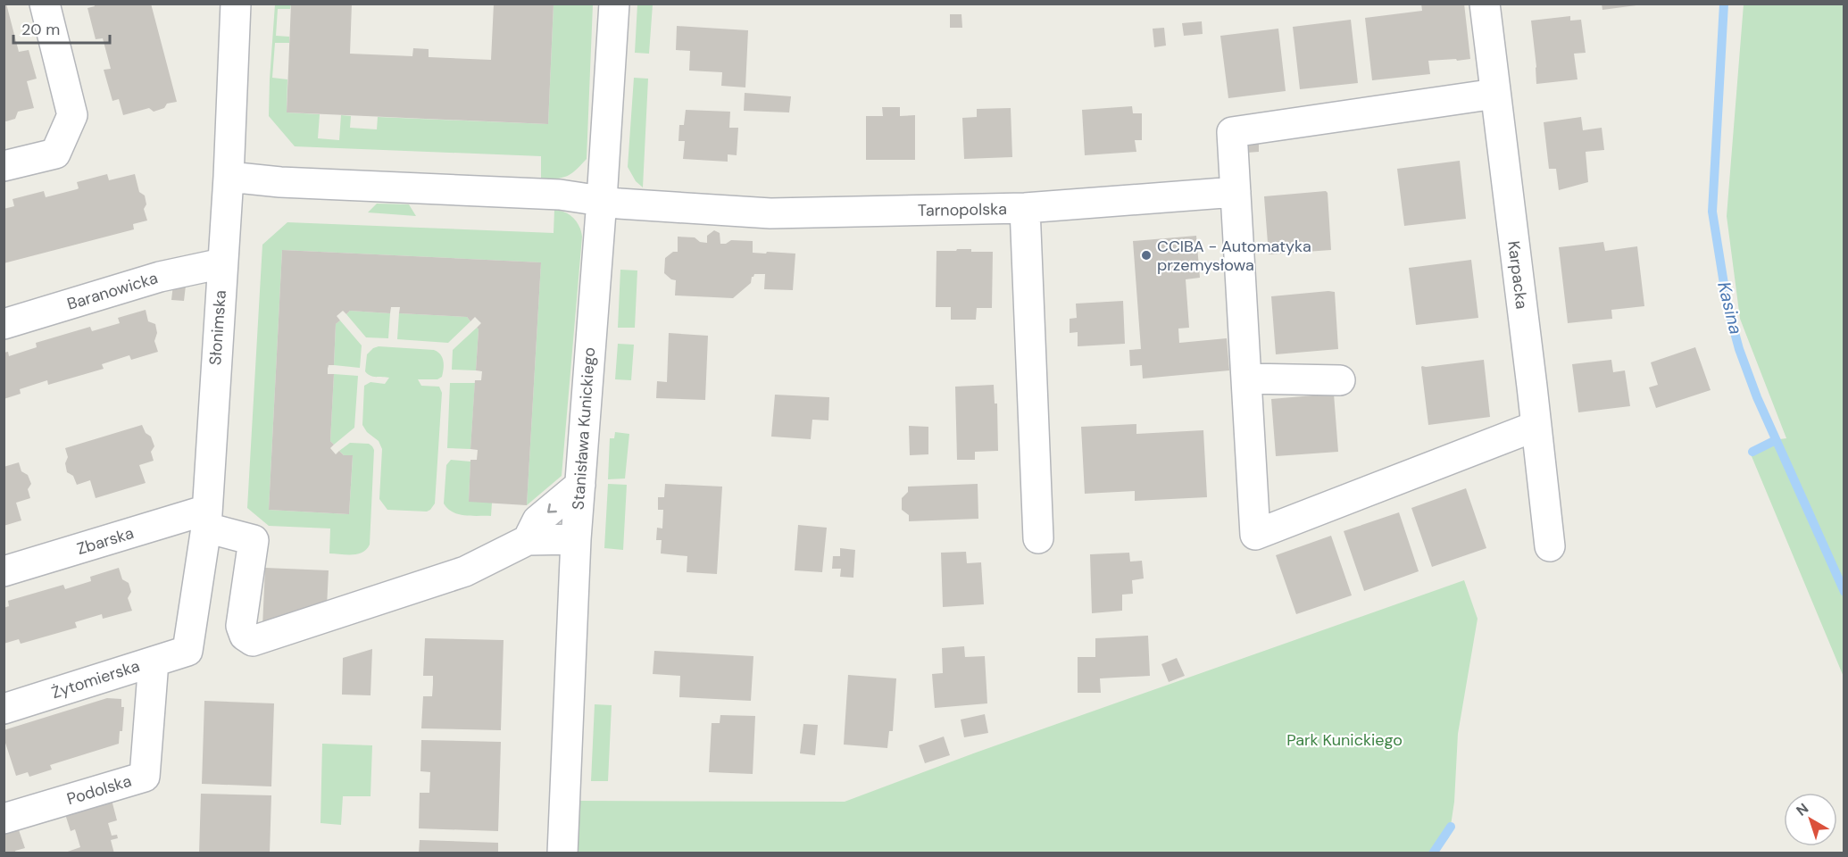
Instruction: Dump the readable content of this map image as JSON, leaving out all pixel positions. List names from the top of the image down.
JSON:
{
  "streets": {
    "street": [
      "Tarnopolska",
      "Karpacka",
      "Baranowicka",
      "Słonimska",
      "Stanisława Kunickiego",
      "Zbarska",
      "Żytomierska",
      "Podolska"
    ]
  },
  "crossings": [
    ["Tarnopolska", "Słonimska"],
    ["Tarnopolska", "Stanisława Kunickiego"],
    ["Baranowicka", "Słonimska"],
    ["Słonimska", "Zbarska"],
    ["Słonimska", "Żytomierska"],
    ["Żytomierska", "Podolska"]
  ],
  "water": ["Kasina"],
  "parks": ["Park Kunickiego"],
  "places": ["CCIBA - Automatyka przemysłowa"],
  "scale_bar": "20 m",
  "north": "top left"
}
